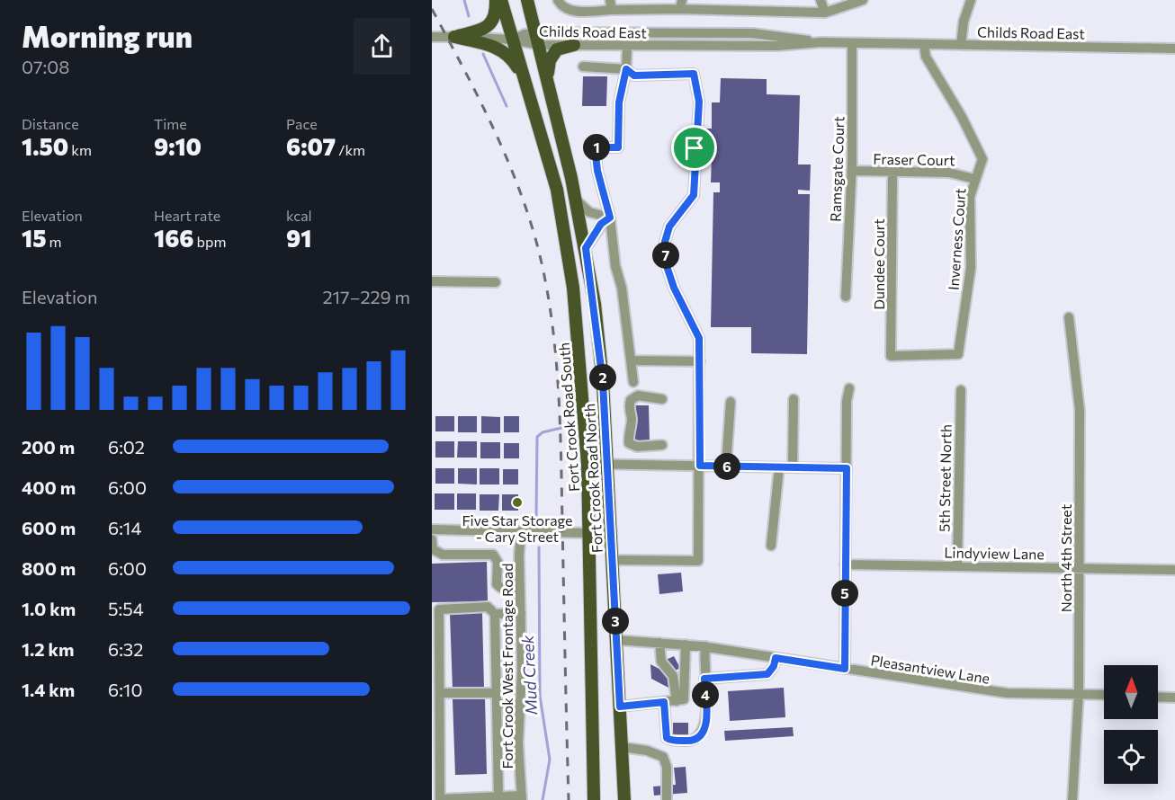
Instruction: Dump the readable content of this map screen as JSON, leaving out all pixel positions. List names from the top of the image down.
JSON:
{
  "streets": {
    "main road": ["Fort Crook Road South", "Fort Crook Road North"],
    "street": [
      "Childs Road East",
      "Fraser Court",
      "Ramsgate Court",
      "Inverness Court",
      "Dundee Court",
      "5th Street North",
      "Lindyview Lane",
      "North 4th Street",
      "Fort Crook West Frontage Road",
      "Pleasantview Lane"
    ]
  },
  "crossings": [
    ["Childs Road East", "Ramsgate Court"],
    ["Childs Road East", "Inverness Court"],
    ["Childs Road East", "Fort Crook Road South"],
    ["Childs Road East", "Fort Crook Road North"],
    ["Fraser Court", "Ramsgate Court"],
    ["Fraser Court", "Inverness Court"],
    ["Fraser Court", "Dundee Court"],
    ["Inverness Court", "Dundee Court"],
    ["Fort Crook Road North", "Pleasantview Lane"],
    ["5th Street North", "Lindyview Lane"],
    ["Lindyview Lane", "North 4th Street"],
    ["North 4th Street", "Pleasantview Lane"]
  ],
  "water": ["Mud Creek"],
  "places": ["Five Star Storage - Cary Street"],
  "north": "top",
  "page": {
    "heading": ["Morning run", "07:08"],
    "stats": [
      ["Distance", "1.50 km"],
      ["Time", "9:10"],
      ["Pace", "6:07 /km"],
      ["Elevation", "15 m"],
      ["Heart rate", "166 bpm"],
      ["kcal", "91"]
    ],
    "pins": [
      "1",
      "7",
      "2",
      "6",
      "5",
      "3",
      "4"
    ],
    "chart": ["Elevation", "217–229 m"],
    "list": [
      {
        "name": "200 m",
        "note": "6:02"
      },
      {
        "name": "400 m",
        "note": "6:00"
      },
      {
        "name": "600 m",
        "note": "6:14"
      },
      {
        "name": "800 m",
        "note": "6:00"
      },
      {
        "name": "1.0 km",
        "note": "5:54"
      },
      {
        "name": "1.2 km",
        "note": "6:32"
      },
      {
        "name": "1.4 km",
        "note": "6:10"
      }
    ]
  }
}
